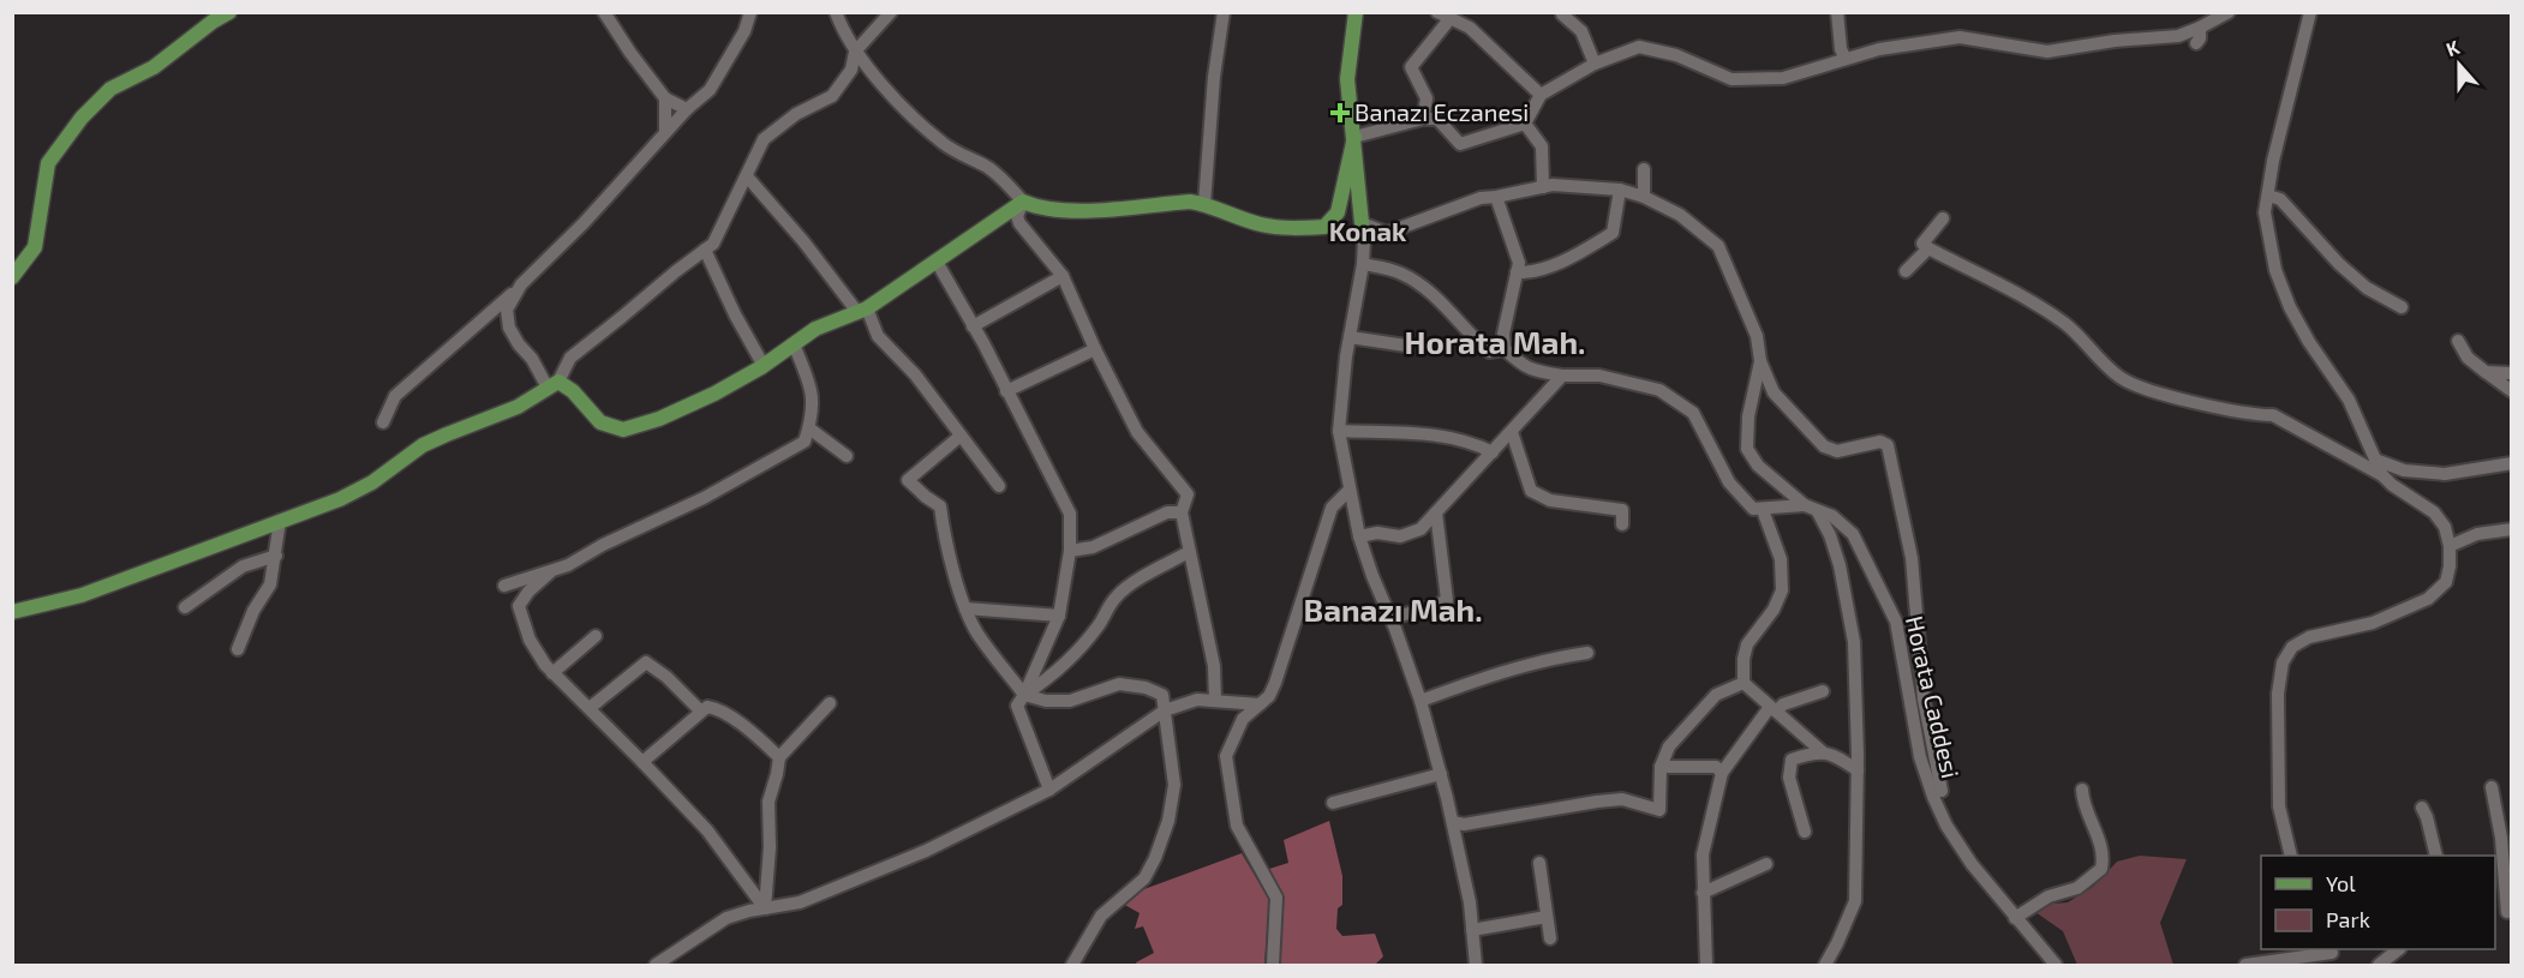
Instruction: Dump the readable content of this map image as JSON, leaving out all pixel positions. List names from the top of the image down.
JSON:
{
  "streets": {
    "street": ["Horata Caddesi"]
  },
  "districts": ["Konak", "Horata Mah.", "Banazı Mah."],
  "places": {
    "health": ["Banazı Eczanesi"]
  },
  "legend": ["Yol", "Park"],
  "north": "top"
}
